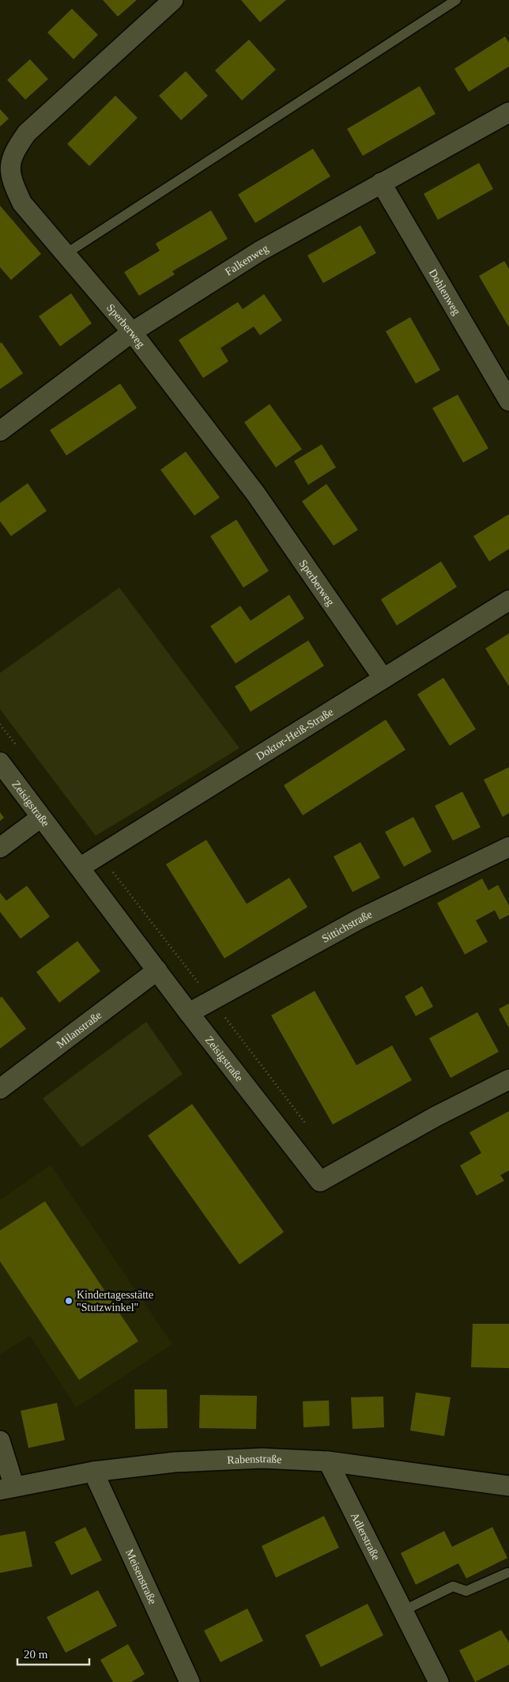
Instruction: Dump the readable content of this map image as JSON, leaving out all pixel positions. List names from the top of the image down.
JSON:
{
  "streets": {
    "street": [
      "Falkenweg",
      "Dohlenweg",
      "Sperberweg",
      "Doktor-Heiß-Straße",
      "Zeisigstraße",
      "Sittichstraße",
      "Milanstraße",
      "Rabenstraße",
      "Adlerstraße",
      "Meisenstraße"
    ]
  },
  "crossings": [
    ["Falkenweg", "Dohlenweg"],
    ["Falkenweg", "Sperberweg"],
    ["Sperberweg", "Doktor-Heiß-Straße"],
    ["Doktor-Heiß-Straße", "Zeisigstraße"],
    ["Zeisigstraße", "Sittichstraße"],
    ["Zeisigstraße", "Milanstraße"],
    ["Rabenstraße", "Adlerstraße"],
    ["Rabenstraße", "Meisenstraße"]
  ],
  "places": ["Kindertagesstätte \"Stutzwinkel\""],
  "scale_bar": "20 m"
}
